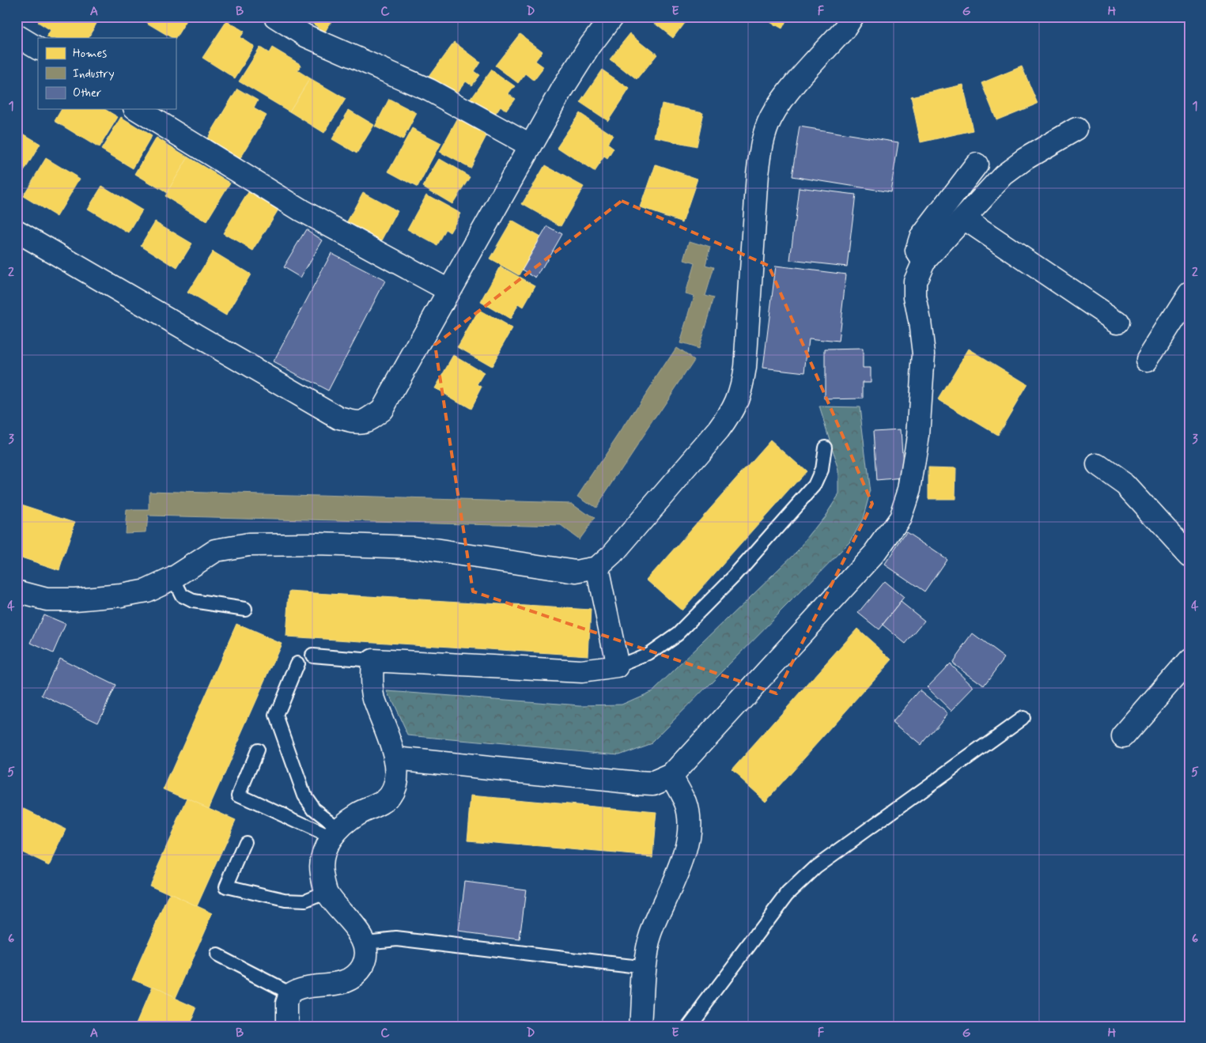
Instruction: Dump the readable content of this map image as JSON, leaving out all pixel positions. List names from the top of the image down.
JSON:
{
  "legend": ["Homes", "Industry", "Other"],
  "grid": {
    "columns": [
      "A",
      "B",
      "C",
      "D",
      "E",
      "F",
      "G",
      "H"
    ],
    "rows": [
      "1",
      "2",
      "3",
      "4",
      "5",
      "6"
    ]
  }
}
